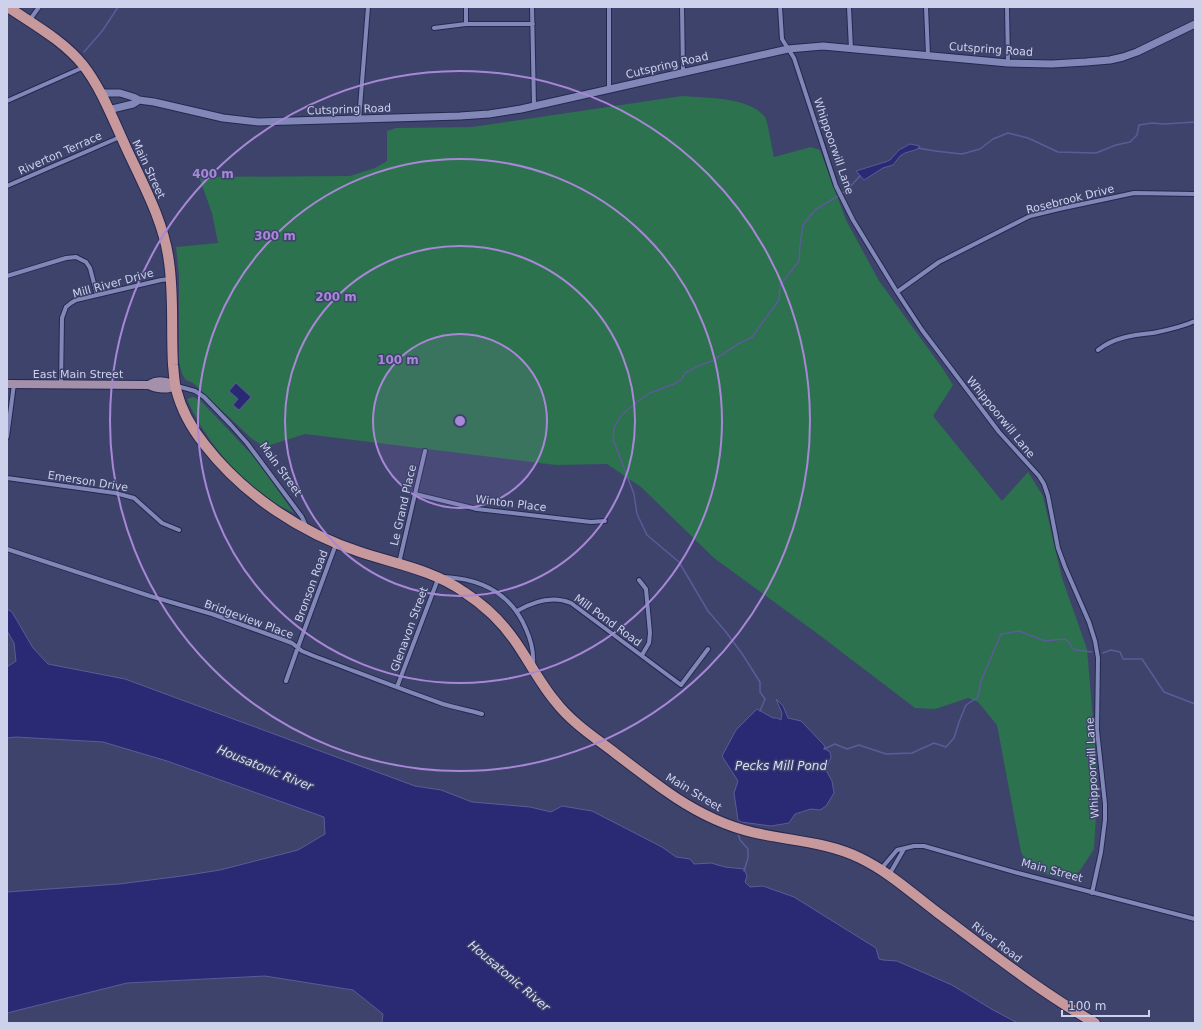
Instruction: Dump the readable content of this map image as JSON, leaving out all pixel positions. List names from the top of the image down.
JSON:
{
  "streets": {
    "main road": ["Main Street", "East Main Street", "River Road"],
    "street": [
      "Cutspring Road",
      "Whippoorwill Lane",
      "Riverton Terrace",
      "Rosebrook Drive",
      "Mill River Drive",
      "Emerson Drive",
      "Winton Place",
      "Le Grand Place",
      "Bronson Road",
      "Bridgeview Place",
      "Mill Pond Road",
      "Glenavon Street"
    ]
  },
  "crossings": [
    ["Cutspring Road", "Whippoorwill Lane"],
    ["Cutspring Road", "Main Street"],
    ["Whippoorwill Lane", "Main Street"],
    ["Whippoorwill Lane", "Rosebrook Drive"],
    ["Riverton Terrace", "Main Street"],
    ["Main Street", "Mill River Drive"],
    ["Main Street", "East Main Street"],
    ["Main Street", "Le Grand Place"],
    ["Main Street", "Bronson Road"],
    ["Main Street", "Mill Pond Road"],
    ["Main Street", "Glenavon Street"],
    ["Main Street", "River Road"],
    ["Mill River Drive", "East Main Street"],
    ["Winton Place", "Le Grand Place"],
    ["Bronson Road", "Bridgeview Place"],
    ["Bridgeview Place", "Glenavon Street"]
  ],
  "water": ["Pecks Mill Pond", "Housatonic River"],
  "scale_bar": "100 m",
  "rings": [
    "400 m",
    "300 m",
    "200 m",
    "100 m"
  ]
}
